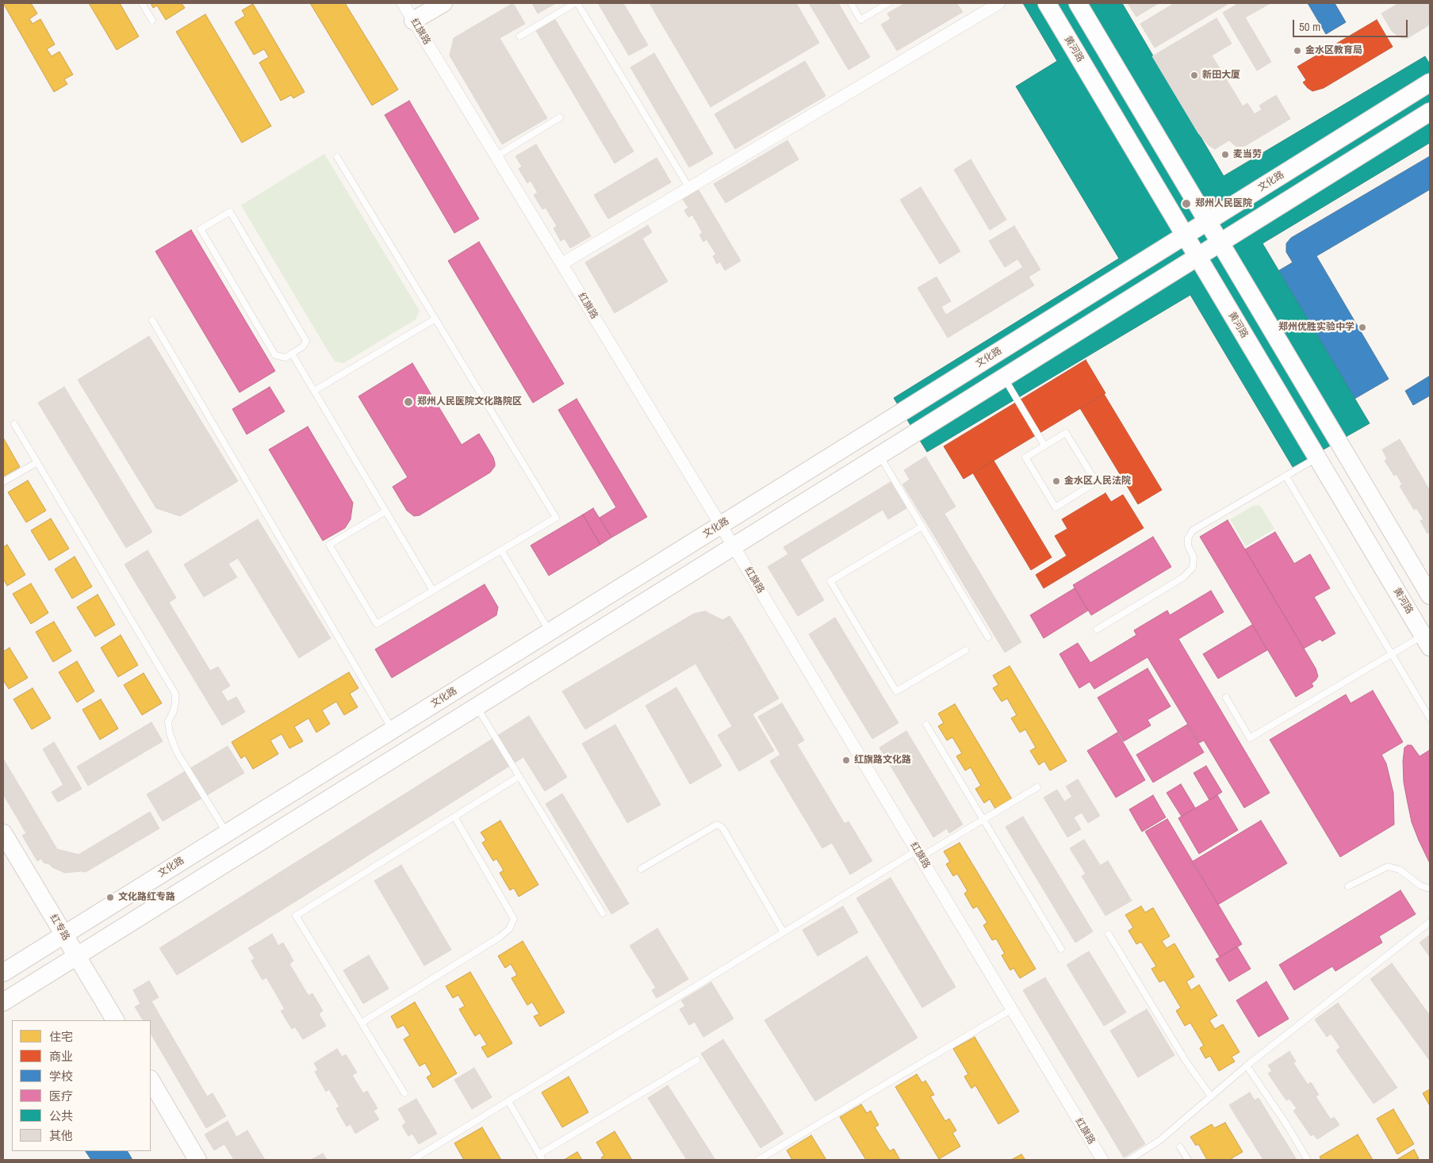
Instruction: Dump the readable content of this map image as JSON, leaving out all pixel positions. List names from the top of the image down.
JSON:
{
  "streets": {
    "main road": ["黄河路", "文化路", "红专路"],
    "street": ["红旗路"]
  },
  "crossings": [
    ["红旗路", "文化路"],
    ["黄河路", "文化路"],
    ["文化路", "红专路"]
  ],
  "places": [
    "金水区教育局",
    "新田大厦",
    "麦当劳",
    "郑州人民医院",
    "郑州优胜实验中学",
    "郑州人民医院文化路院区",
    "金水区人民法院",
    "红旗路文化路",
    "文化路红专路"
  ],
  "legend": [
    "住宅",
    "商业",
    "学校",
    "医疗",
    "公共",
    "其他"
  ],
  "scale_bar": "50 m"
}
